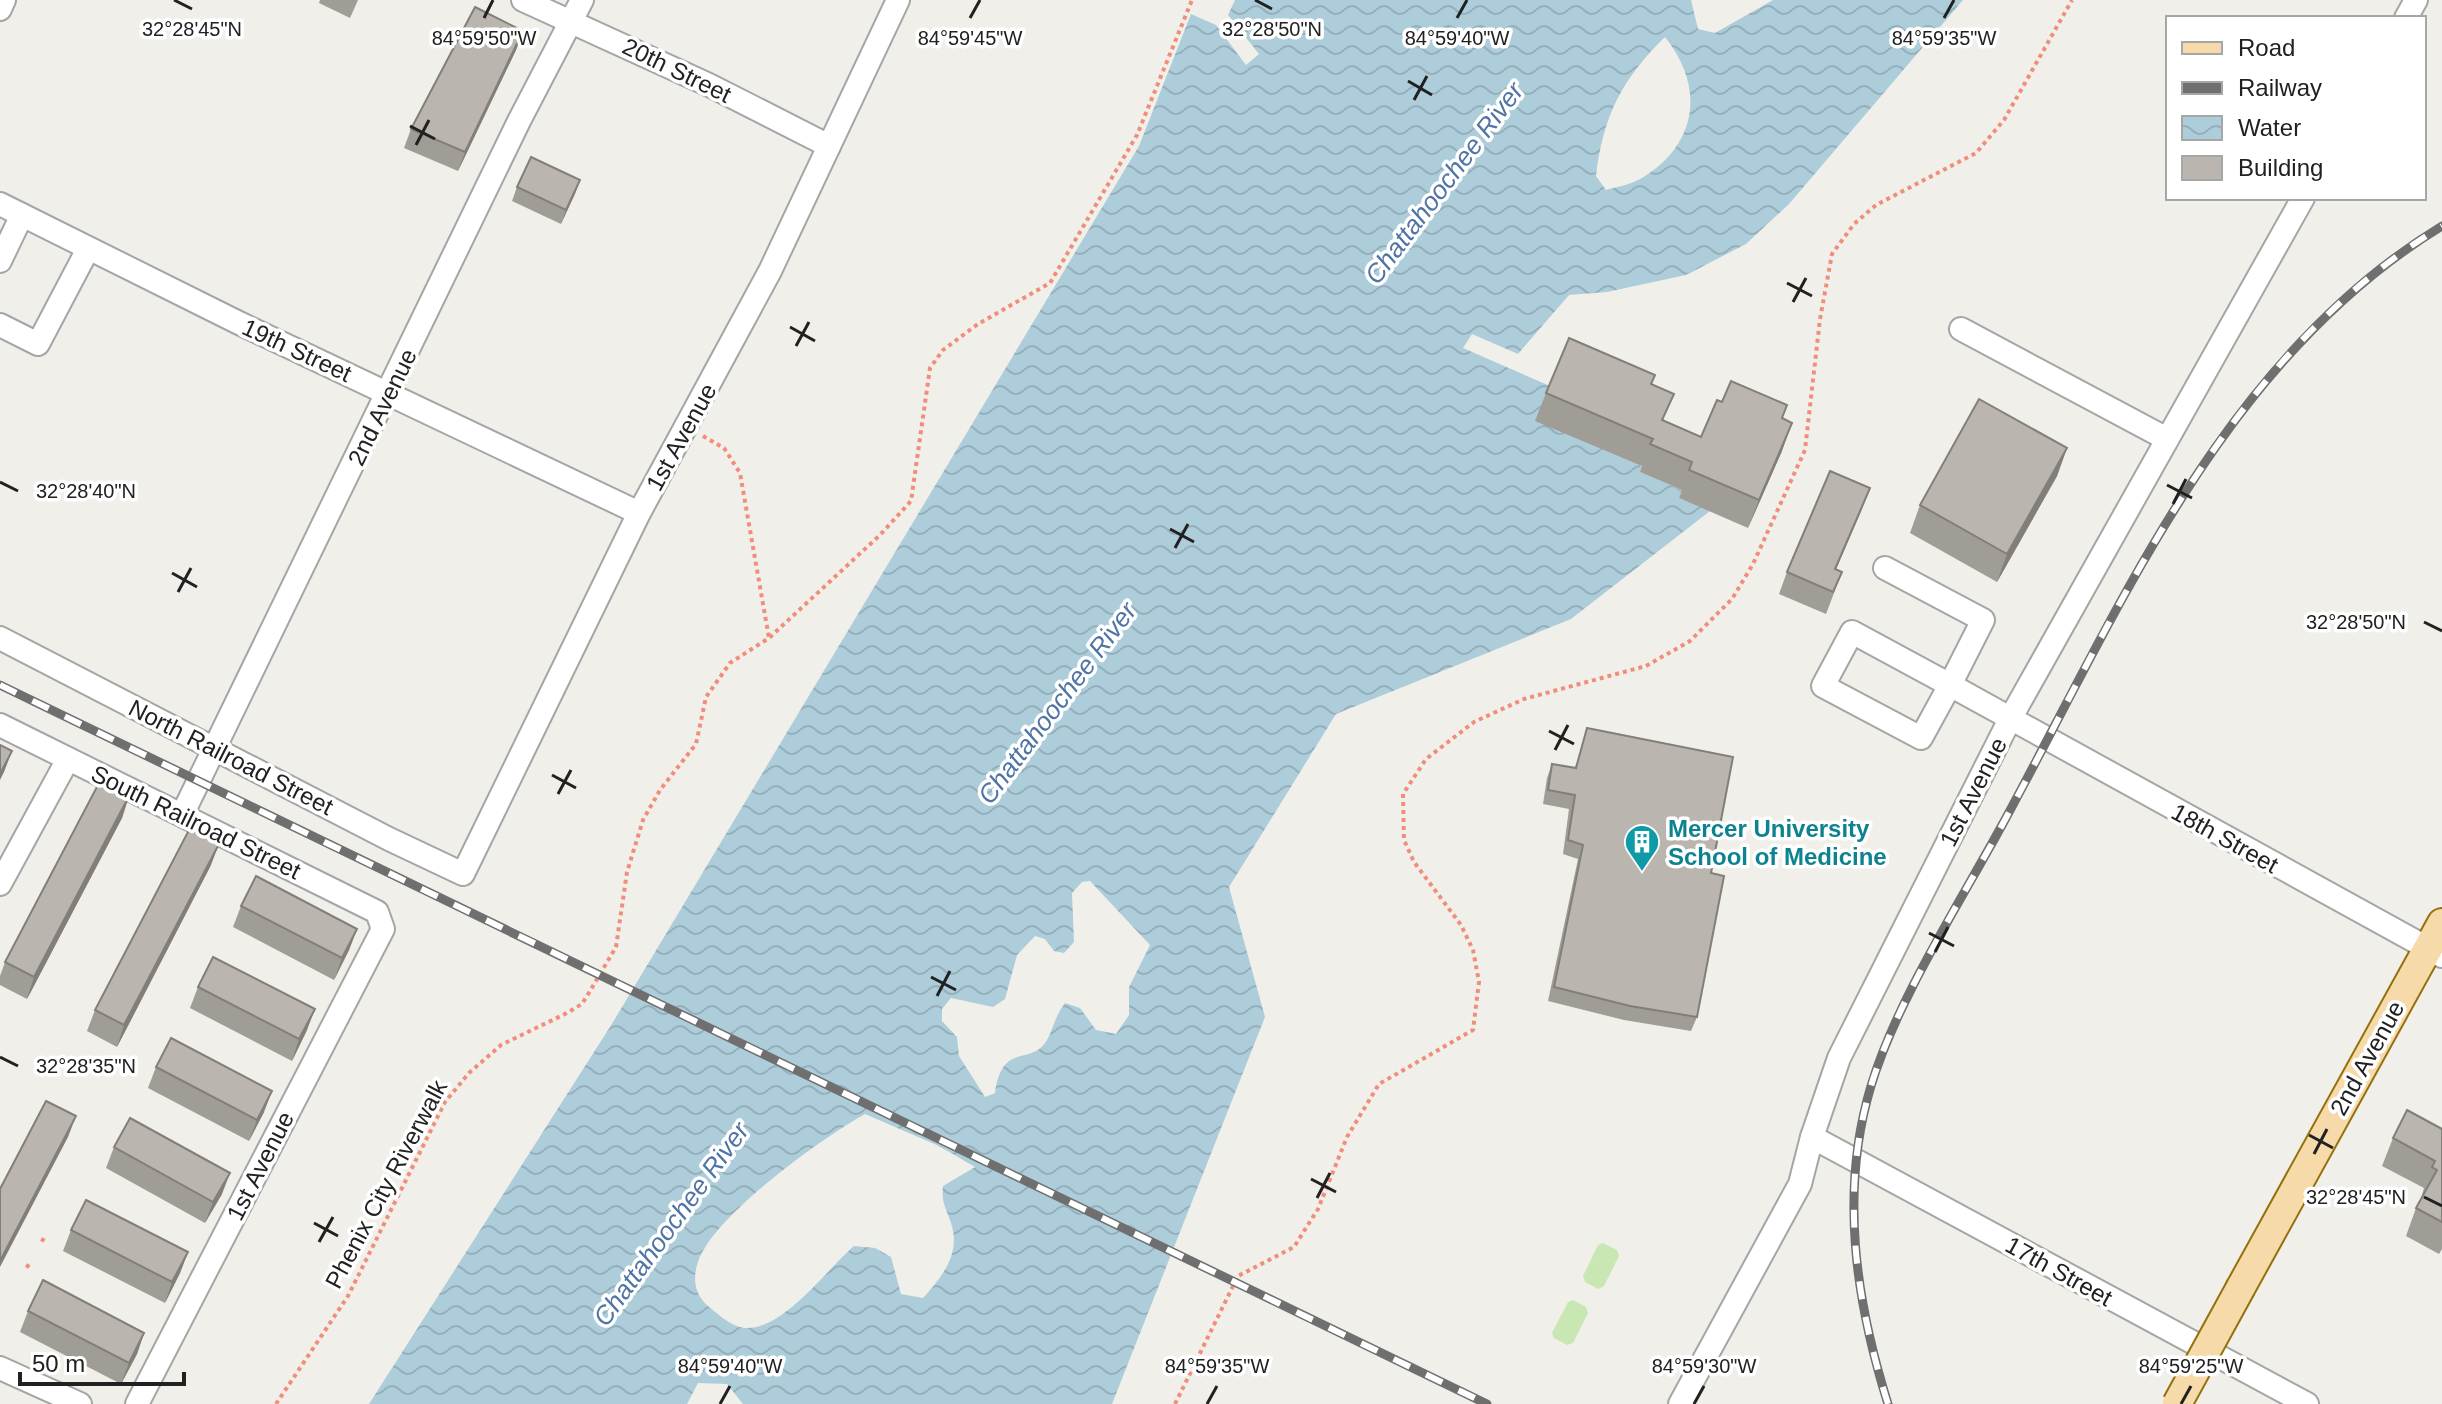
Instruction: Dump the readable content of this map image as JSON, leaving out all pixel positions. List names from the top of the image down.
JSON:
{
  "streets": {
    "main road": ["2nd Avenue"],
    "street": [
      "20th Street",
      "19th Street",
      "1st Avenue",
      "North Railroad Street",
      "South Railroad Street",
      "18th Street",
      "17th Street"
    ],
    "path": ["Phenix City Riverwalk"]
  },
  "crossings": [
    ["20th Street", "2nd Avenue"],
    ["20th Street", "1st Avenue"],
    ["19th Street", "2nd Avenue"],
    ["19th Street", "1st Avenue"],
    ["2nd Avenue", "North Railroad Street"],
    ["2nd Avenue", "South Railroad Street"],
    ["2nd Avenue", "18th Street"],
    ["1st Avenue", "North Railroad Street"],
    ["1st Avenue", "South Railroad Street"],
    ["1st Avenue", "18th Street"],
    ["1st Avenue", "17th Street"]
  ],
  "water": ["Chattahoochee River"],
  "places": {
    "building": ["Mercer University School of Medicine"]
  },
  "legend": [
    "Road",
    "Railway",
    "Water",
    "Building"
  ],
  "scale_bar": "50 m",
  "coordinates": [
    "32°28'45\"N",
    "32°28'50\"N",
    "84°59'50\"W",
    "84°59'45\"W",
    "84°59'40\"W",
    "84°59'35\"W",
    "32°28'40\"N",
    "32°28'35\"N",
    "84°59'30\"W",
    "84°59'25\"W"
  ]
}
